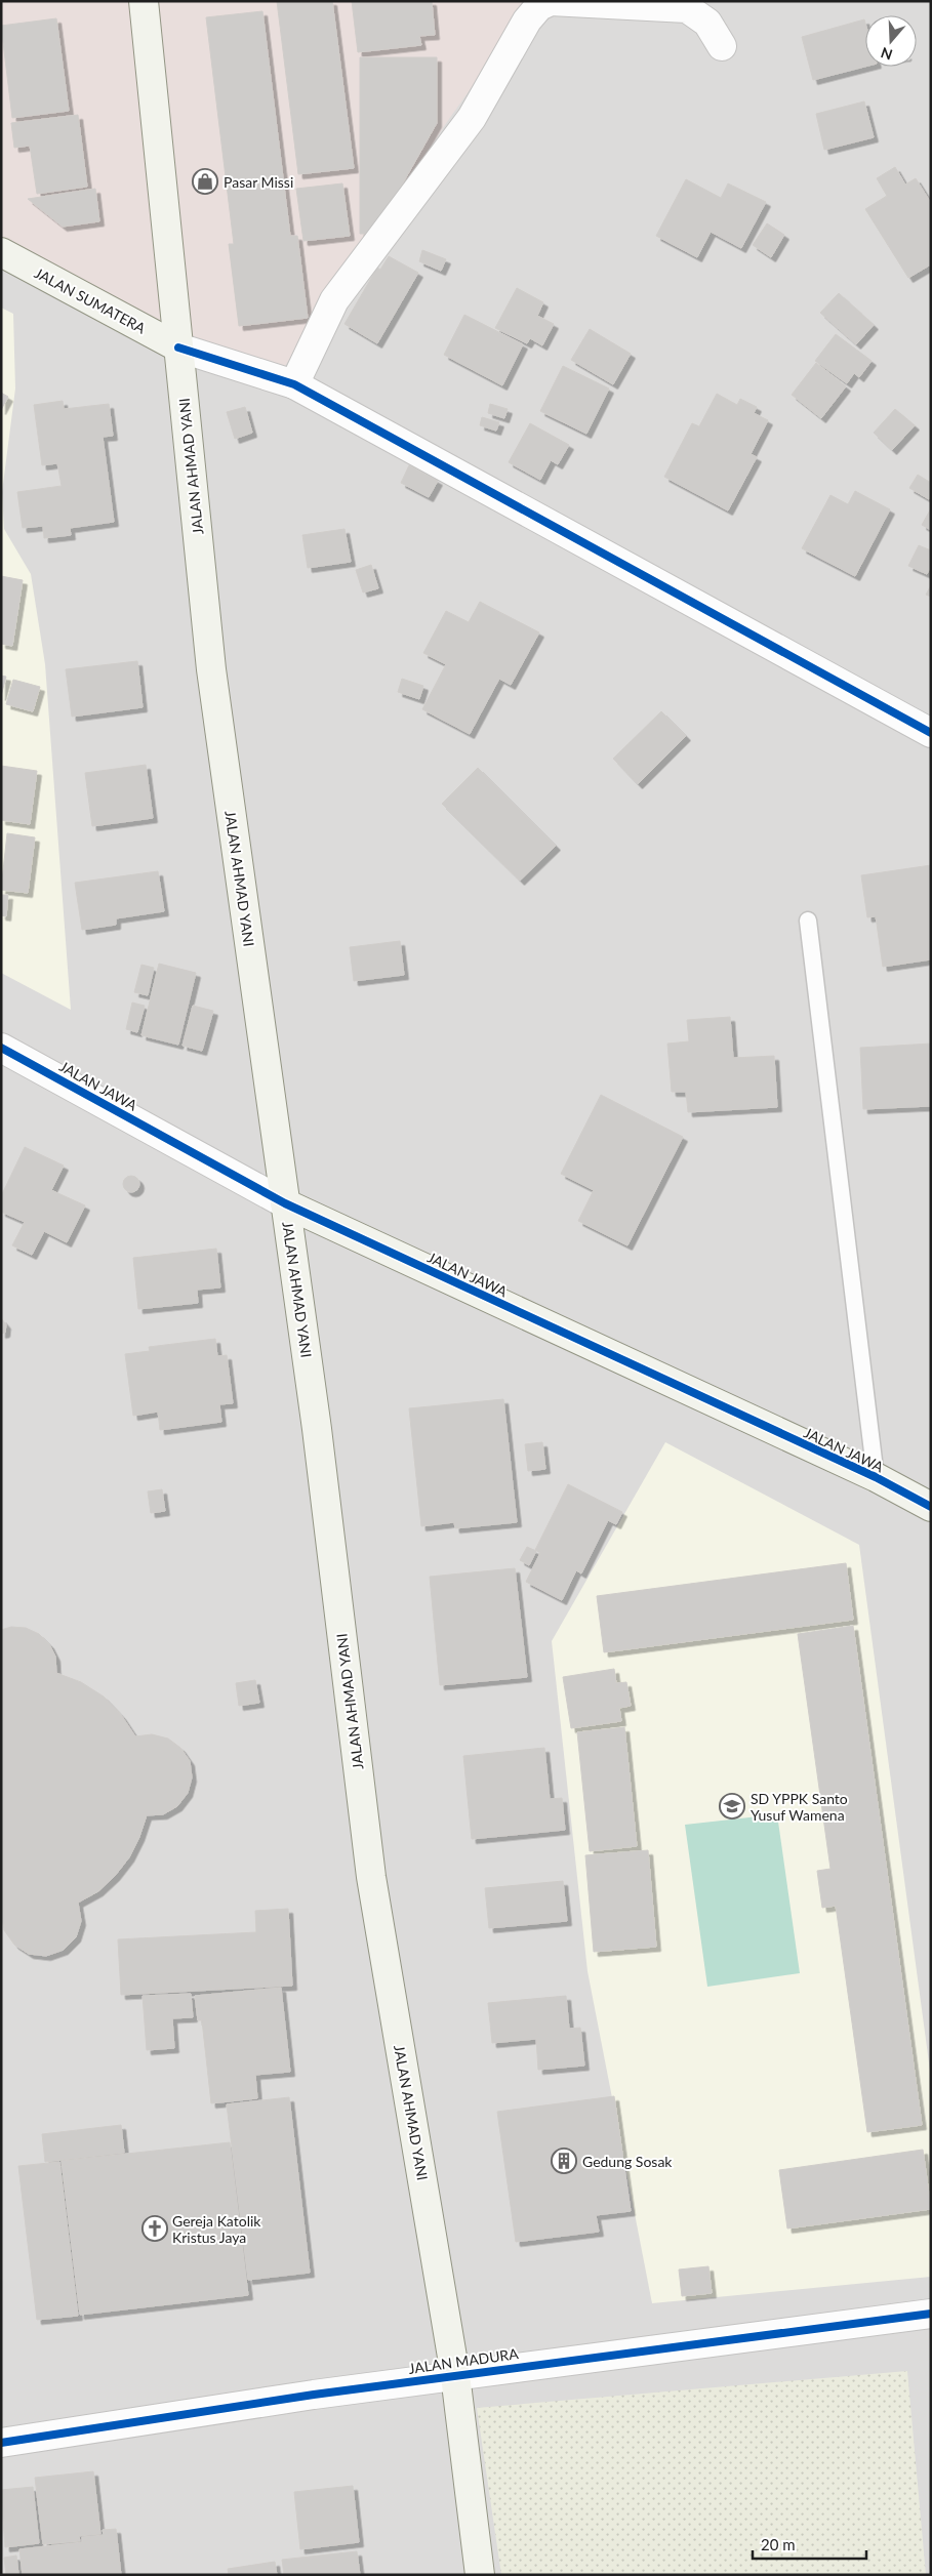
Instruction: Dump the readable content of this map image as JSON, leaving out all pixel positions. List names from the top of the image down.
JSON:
{
  "streets": {
    "main road": ["JALAN SUMATERA", "JALAN AHMAD YANI", "JALAN JAWA"],
    "street": ["JALAN MADURA"]
  },
  "crossings": [
    ["JALAN SUMATERA", "JALAN AHMAD YANI"],
    ["JALAN AHMAD YANI", "JALAN JAWA"],
    ["JALAN AHMAD YANI", "JALAN MADURA"]
  ],
  "places": {
    "shop": ["Pasar Missi"],
    "school or university": ["SD YPPK Santo Yusuf Wamena"],
    "building": ["Gedung Sosak"],
    "church": ["Gereja Katolik Kristus Jaya"]
  },
  "scale_bar": "20 m",
  "north": "bottom"
}
